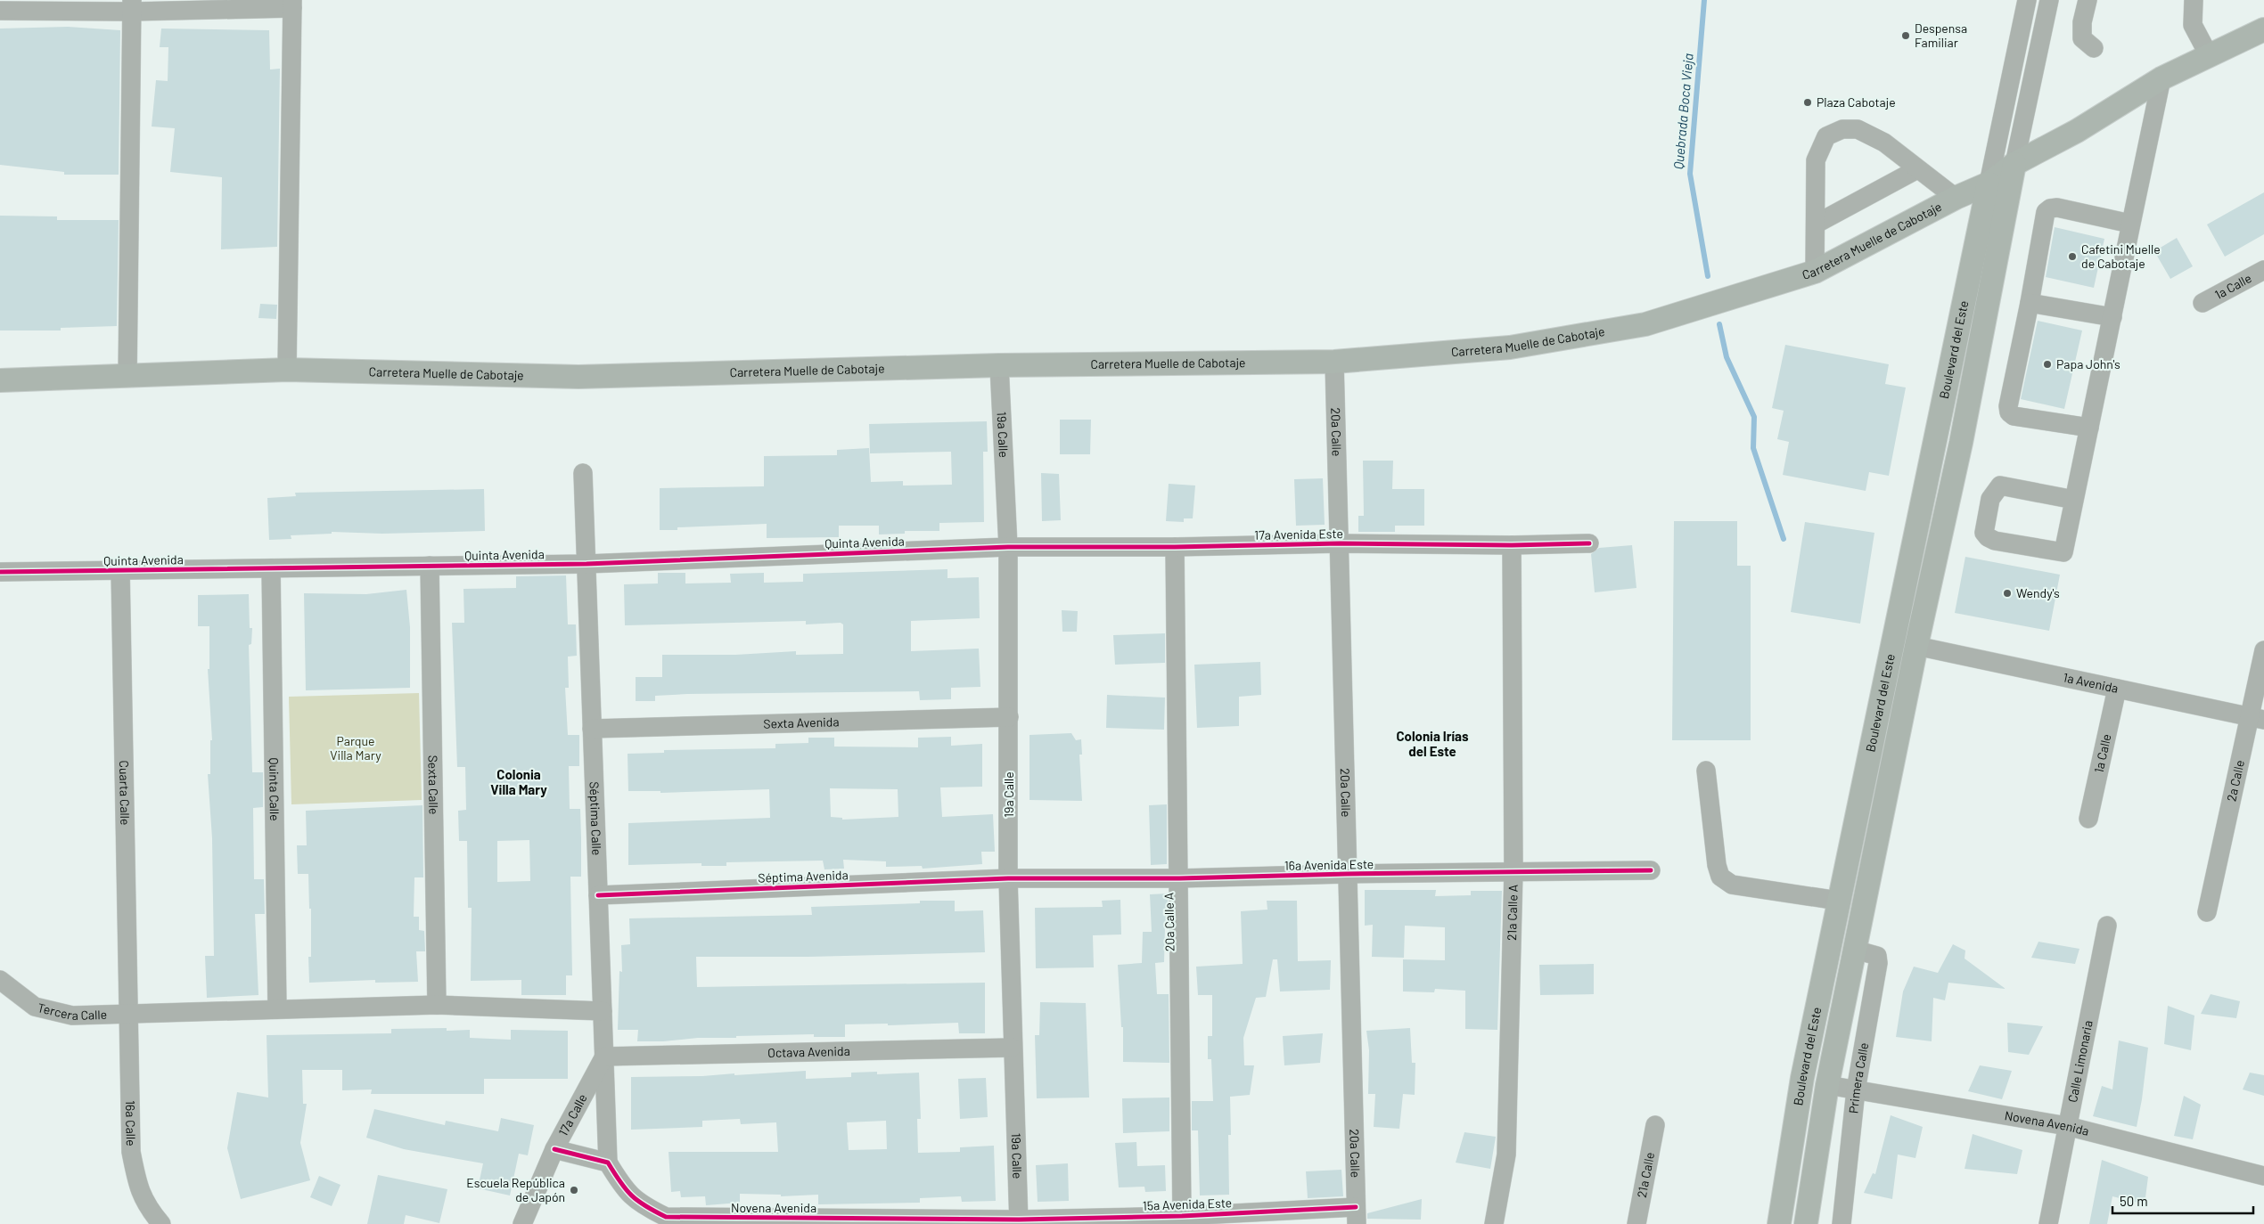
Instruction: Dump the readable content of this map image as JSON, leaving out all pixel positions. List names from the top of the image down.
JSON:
{
  "streets": {
    "main road": ["Carretera Muelle de Cabotaje", "Boulevard del Este"],
    "street": [
      "1a Calle",
      "20a Calle",
      "19a Calle",
      "17a Avenida Este",
      "Quinta Avenida",
      "1a Avenida",
      "Sexta Avenida",
      "2a Calle",
      "Sexta Calle",
      "Quinta Calle",
      "Cuarta Calle",
      "Séptima Calle",
      "16a Avenida Este",
      "Séptima Avenida",
      "21a Calle A",
      "20a Calle A",
      "Tercera Calle",
      "Octava Avenida",
      "Calle Limonaria",
      "Primera Calle",
      "17a Calle",
      "16a Calle",
      "Novena Avenida",
      "21a Calle",
      "15a Avenida Este"
    ]
  },
  "crossings": [
    ["Carretera Muelle de Cabotaje", "Boulevard del Este"],
    ["Carretera Muelle de Cabotaje", "20a Calle"],
    ["Carretera Muelle de Cabotaje", "19a Calle"],
    ["1a Calle", "1a Avenida"],
    ["Boulevard del Este", "1a Avenida"],
    ["Boulevard del Este", "Primera Calle"],
    ["Boulevard del Este", "Novena Avenida"],
    ["20a Calle", "17a Avenida Este"],
    ["20a Calle", "16a Avenida Este"],
    ["20a Calle", "15a Avenida Este"],
    ["19a Calle", "17a Avenida Este"],
    ["19a Calle", "Quinta Avenida"],
    ["19a Calle", "Sexta Avenida"],
    ["19a Calle", "16a Avenida Este"],
    ["19a Calle", "Séptima Avenida"],
    ["19a Calle", "Octava Avenida"],
    ["19a Calle", "Novena Avenida"],
    ["19a Calle", "15a Avenida Este"],
    ["17a Avenida Este", "Quinta Avenida"],
    ["17a Avenida Este", "21a Calle A"],
    ["17a Avenida Este", "20a Calle A"],
    ["Quinta Avenida", "Sexta Calle"],
    ["Quinta Avenida", "Quinta Calle"],
    ["Quinta Avenida", "Cuarta Calle"],
    ["Quinta Avenida", "Séptima Calle"],
    ["1a Avenida", "2a Calle"],
    ["Sexta Avenida", "Séptima Calle"],
    ["Sexta Calle", "Tercera Calle"],
    ["Quinta Calle", "Tercera Calle"],
    ["Cuarta Calle", "Tercera Calle"],
    ["Cuarta Calle", "16a Calle"],
    ["Séptima Calle", "Séptima Avenida"],
    ["Séptima Calle", "Tercera Calle"],
    ["Séptima Calle", "Octava Avenida"],
    ["Séptima Calle", "17a Calle"],
    ["Séptima Calle", "Novena Avenida"],
    ["16a Avenida Este", "Séptima Avenida"],
    ["16a Avenida Este", "21a Calle A"],
    ["16a Avenida Este", "20a Calle A"],
    ["20a Calle A", "15a Avenida Este"],
    ["Tercera Calle", "16a Calle"],
    ["Octava Avenida", "17a Calle"],
    ["Calle Limonaria", "Novena Avenida"],
    ["Primera Calle", "Novena Avenida"],
    ["Novena Avenida", "15a Avenida Este"]
  ],
  "districts": ["Colonia Irías del Este", "Colonia Villa Mary"],
  "water": ["Quebrada Boca Vieja"],
  "parks": ["Parque Villa Mary"],
  "places": [
    "Despensa Familiar",
    "Plaza Cabotaje",
    "Cafetini Muelle de Cabotaje",
    "Papa John's",
    "Wendy's",
    "Escuela República de Japón"
  ],
  "scale_bar": "50 m"
}
